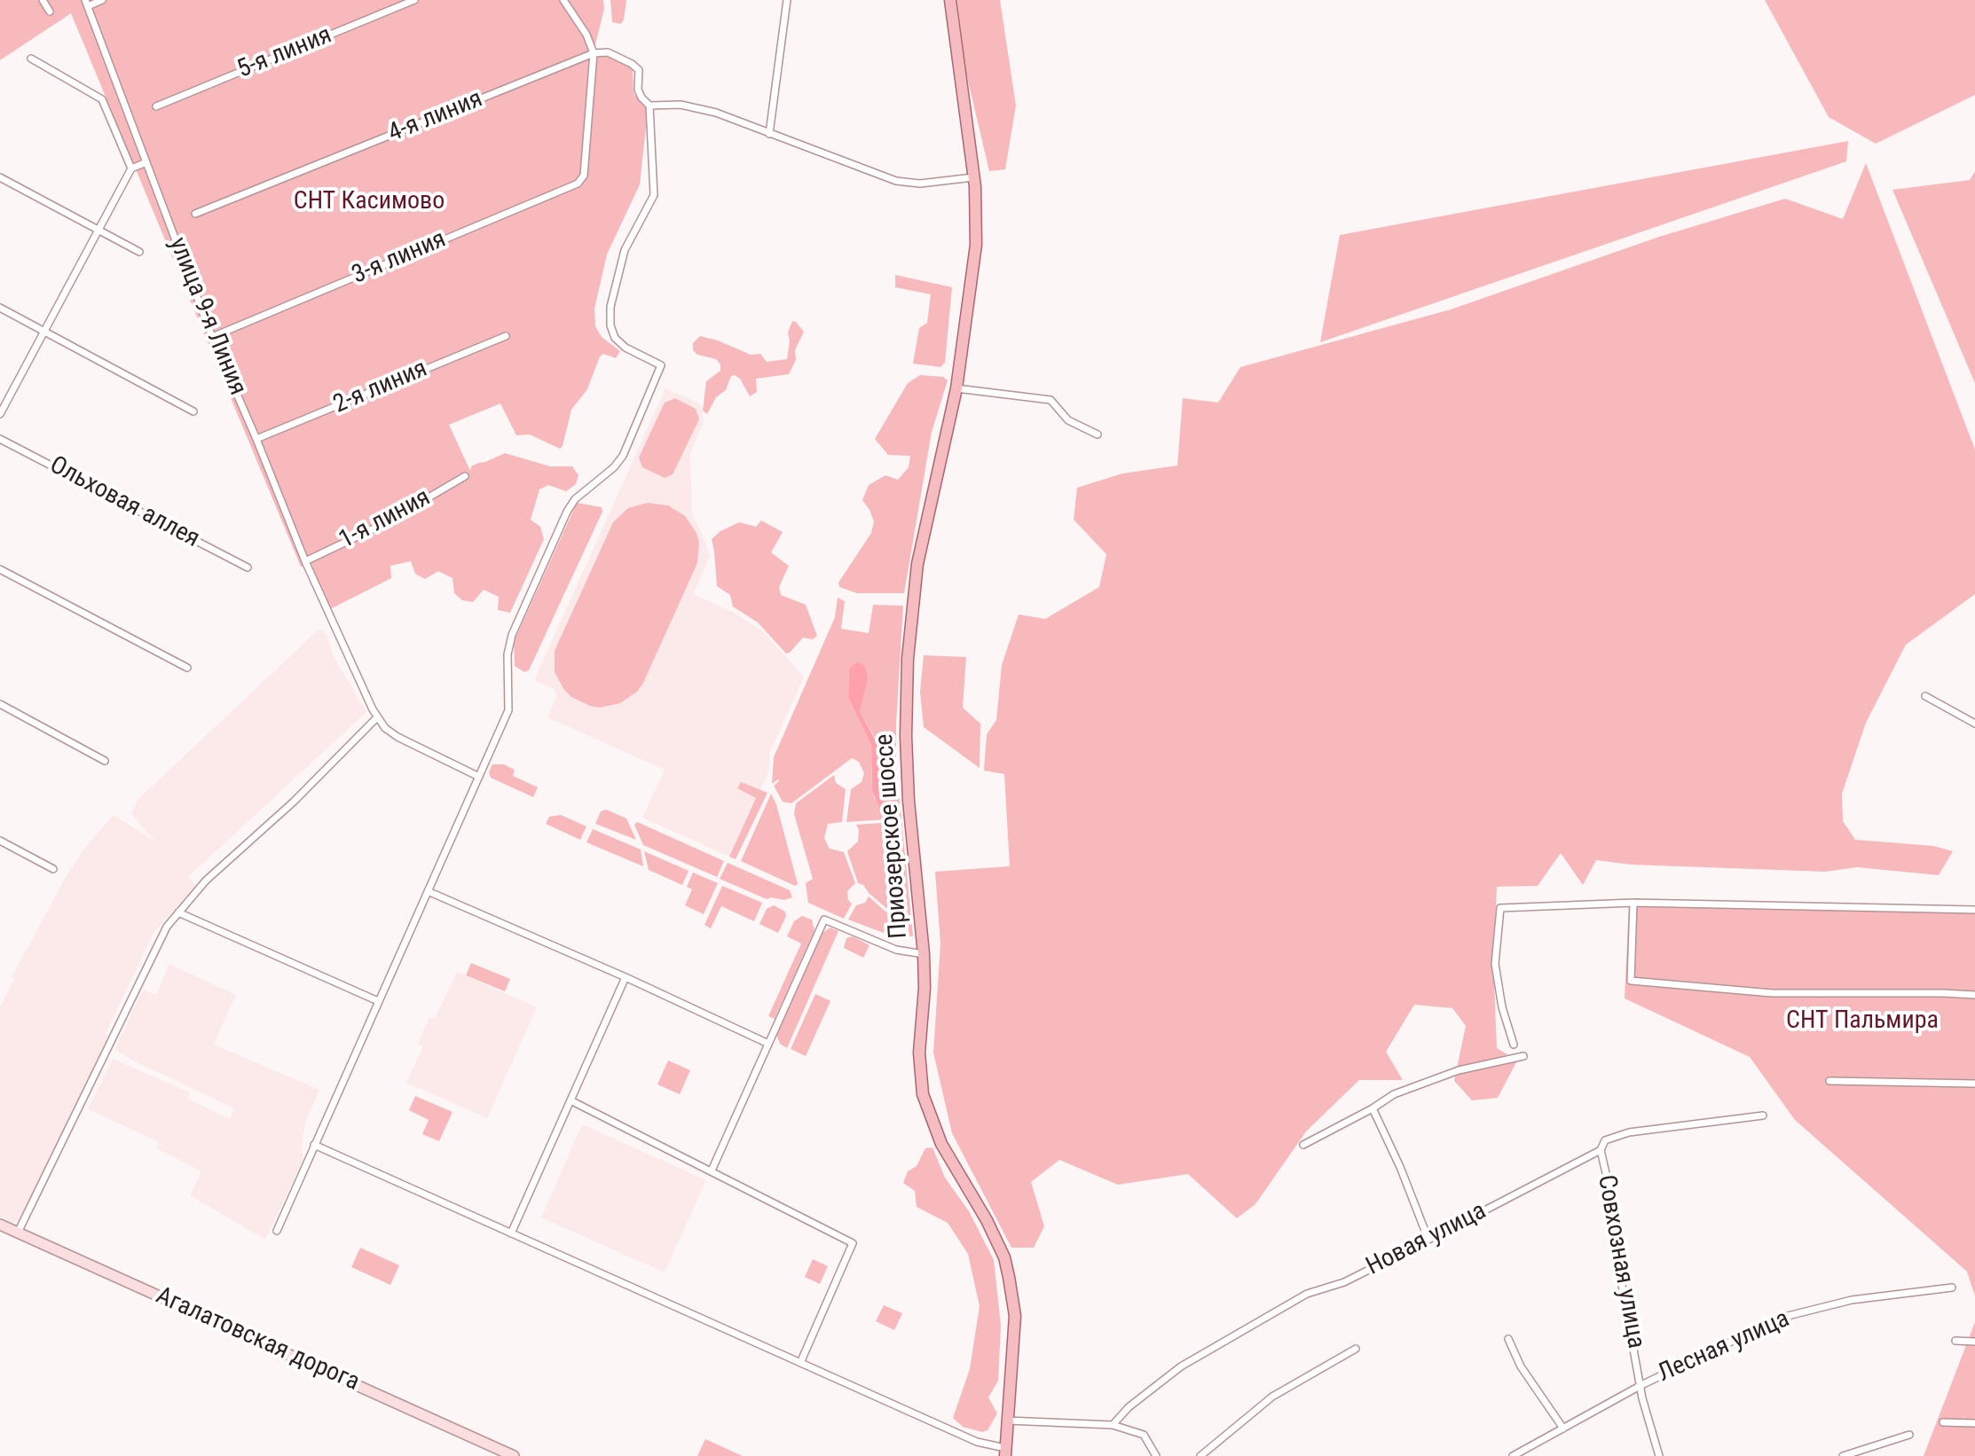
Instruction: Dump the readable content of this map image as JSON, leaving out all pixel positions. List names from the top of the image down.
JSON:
{
  "streets": {
    "main road": ["Приозерское шоссе", "Агалатовская дорога"],
    "street": [
      "5-я линия",
      "4-я линия",
      "3-я линия",
      "улица 9-я Линия",
      "2-я линия",
      "Ольховая аллея",
      "1-я линия",
      "Новая улица",
      "Совхозная улица",
      "Лесная улица"
    ]
  },
  "crossings": [
    ["4-я линия", "3-я линия"],
    ["3-я линия", "улица 9-я Линия"],
    ["улица 9-я Линия", "2-я линия"],
    ["улица 9-я Линия", "1-я линия"],
    ["Новая улица", "Совхозная улица"],
    ["Совхозная улица", "Лесная улица"]
  ],
  "parks": ["СНТ Касимово", "СНТ Пальмира"]
}
